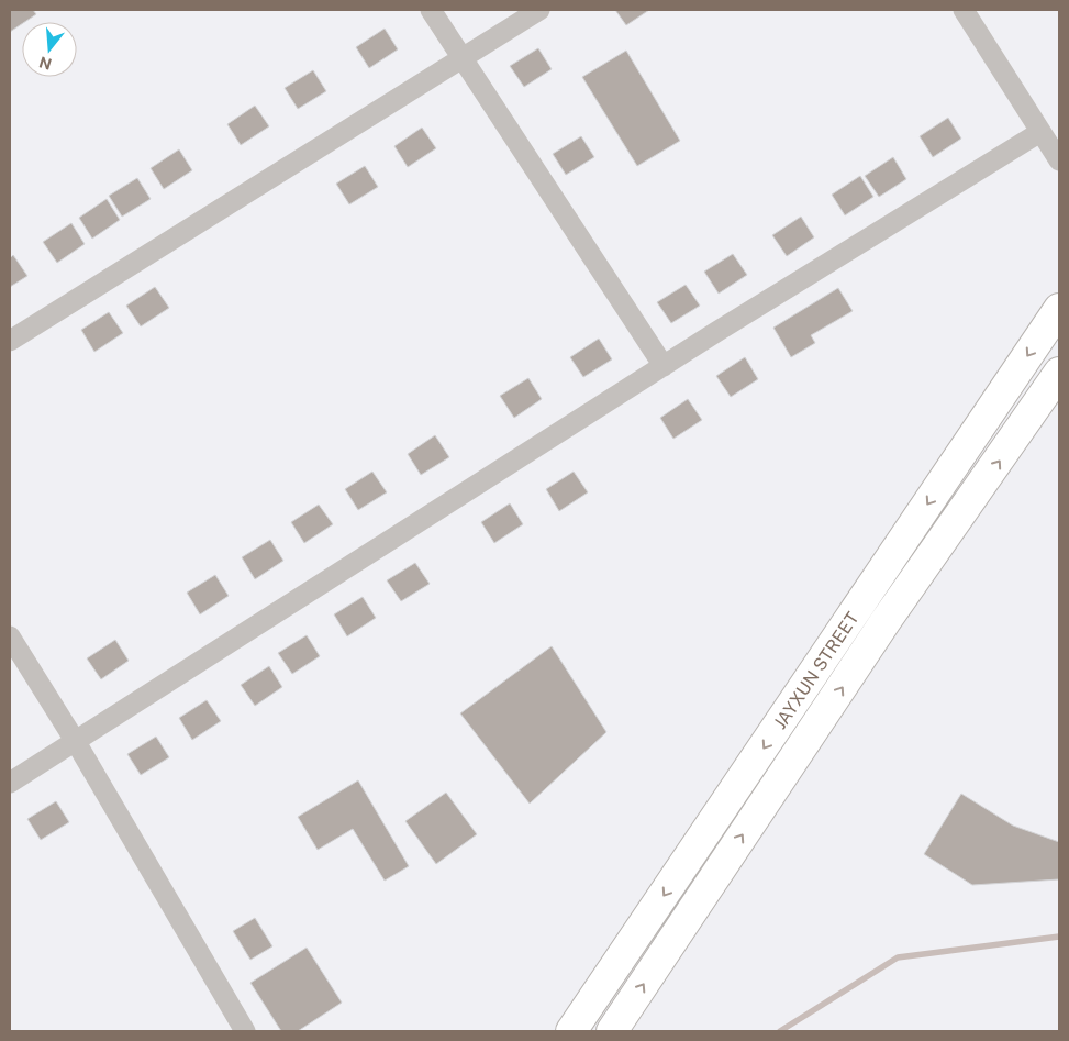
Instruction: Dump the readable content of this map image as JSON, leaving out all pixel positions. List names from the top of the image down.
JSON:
{
  "streets": {
    "highway": ["JAYXUN STREET"]
  },
  "north": "bottom"
}
